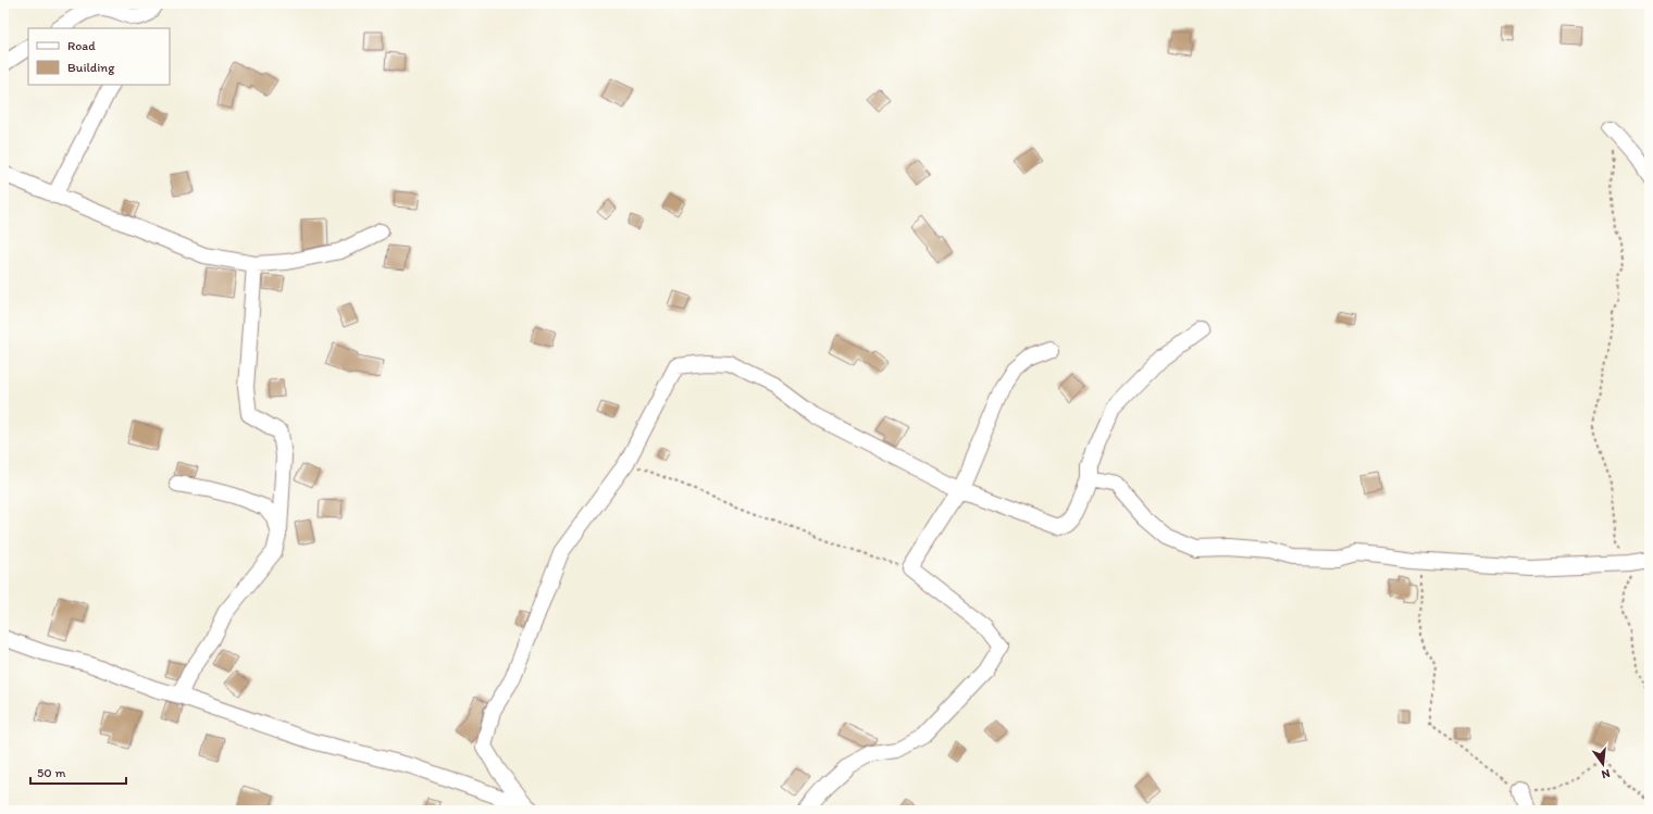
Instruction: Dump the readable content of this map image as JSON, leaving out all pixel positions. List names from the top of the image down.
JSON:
{
  "legend": ["Road", "Building"],
  "scale_bar": "50 m",
  "north": "bottom"
}
